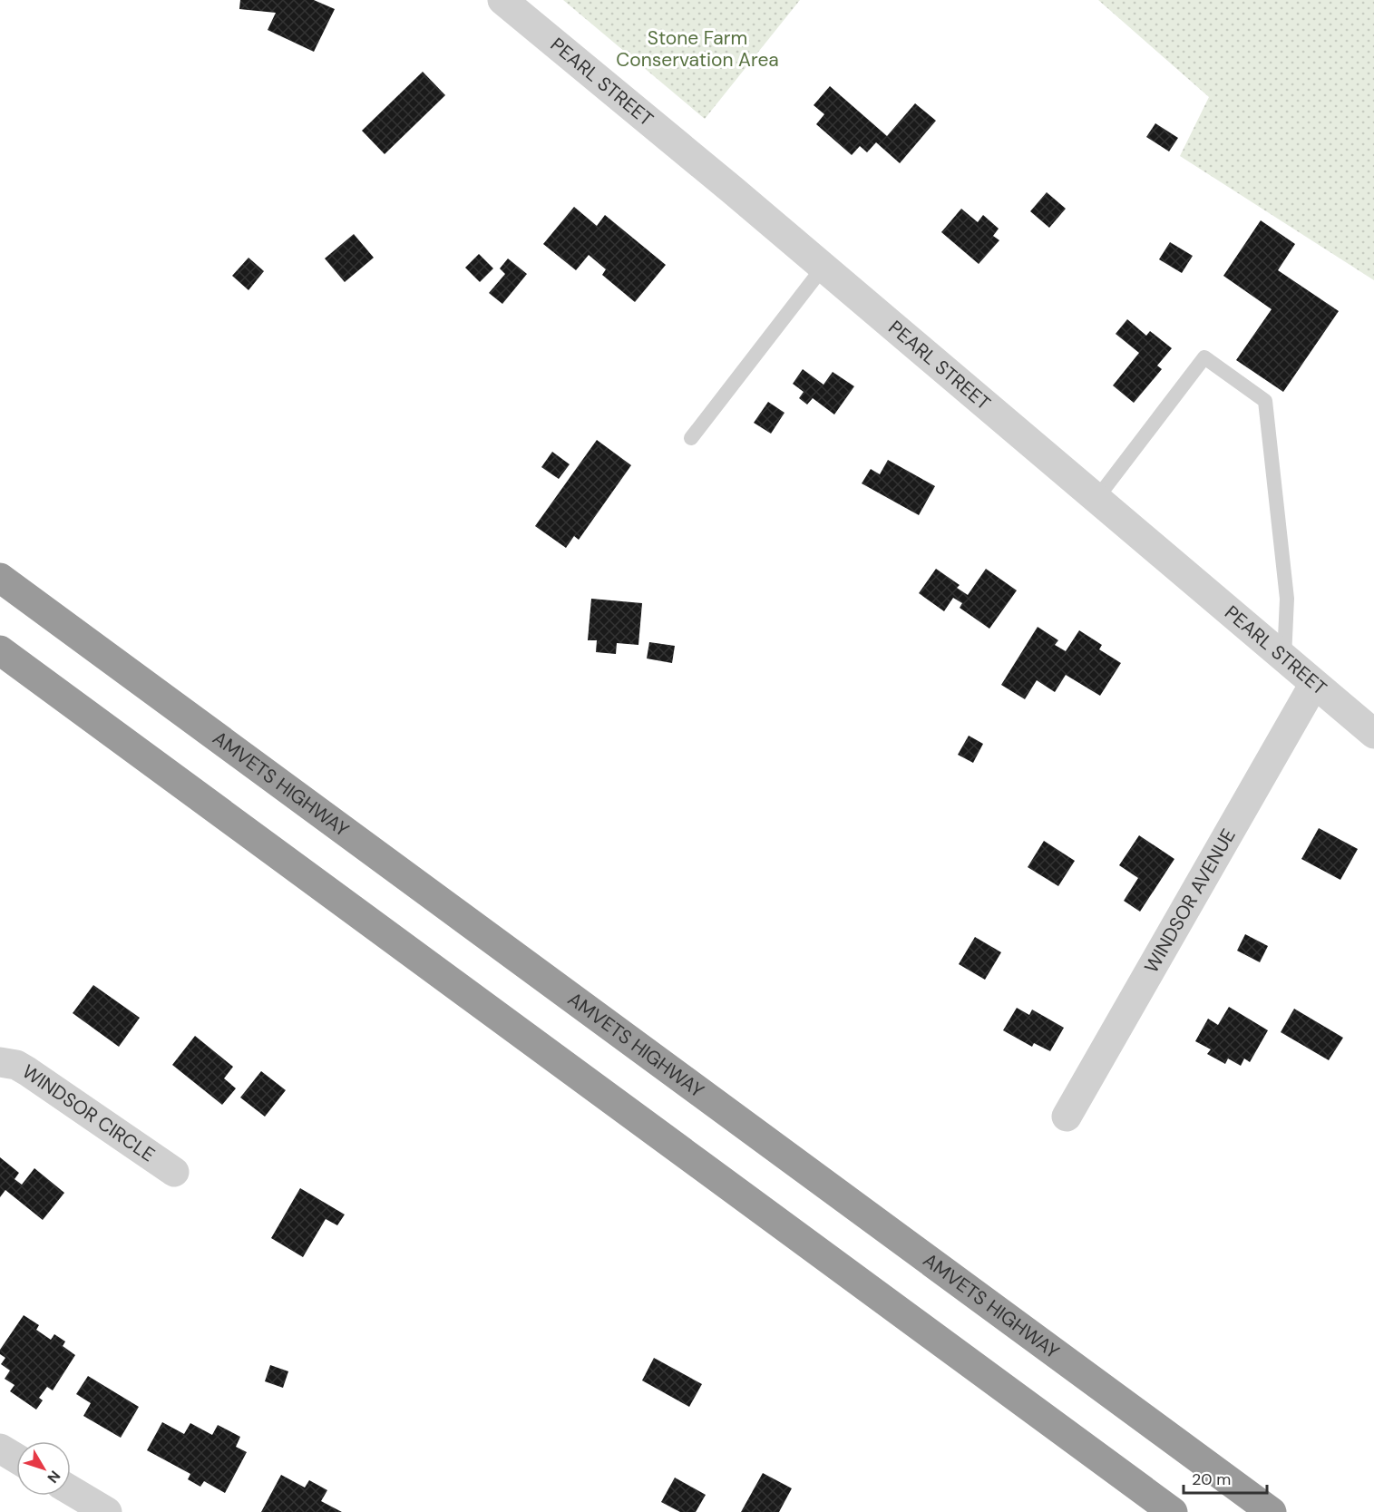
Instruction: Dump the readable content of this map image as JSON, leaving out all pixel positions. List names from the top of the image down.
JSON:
{
  "streets": {
    "highway": ["AMVETS HIGHWAY"],
    "street": ["PEARL STREET", "WINDSOR AVENUE", "WINDSOR CIRCLE"]
  },
  "crossings": [
    ["PEARL STREET", "WINDSOR AVENUE"]
  ],
  "parks": ["Stone Farm Conservation Area"],
  "scale_bar": "20 m",
  "north": "bottom right"
}
